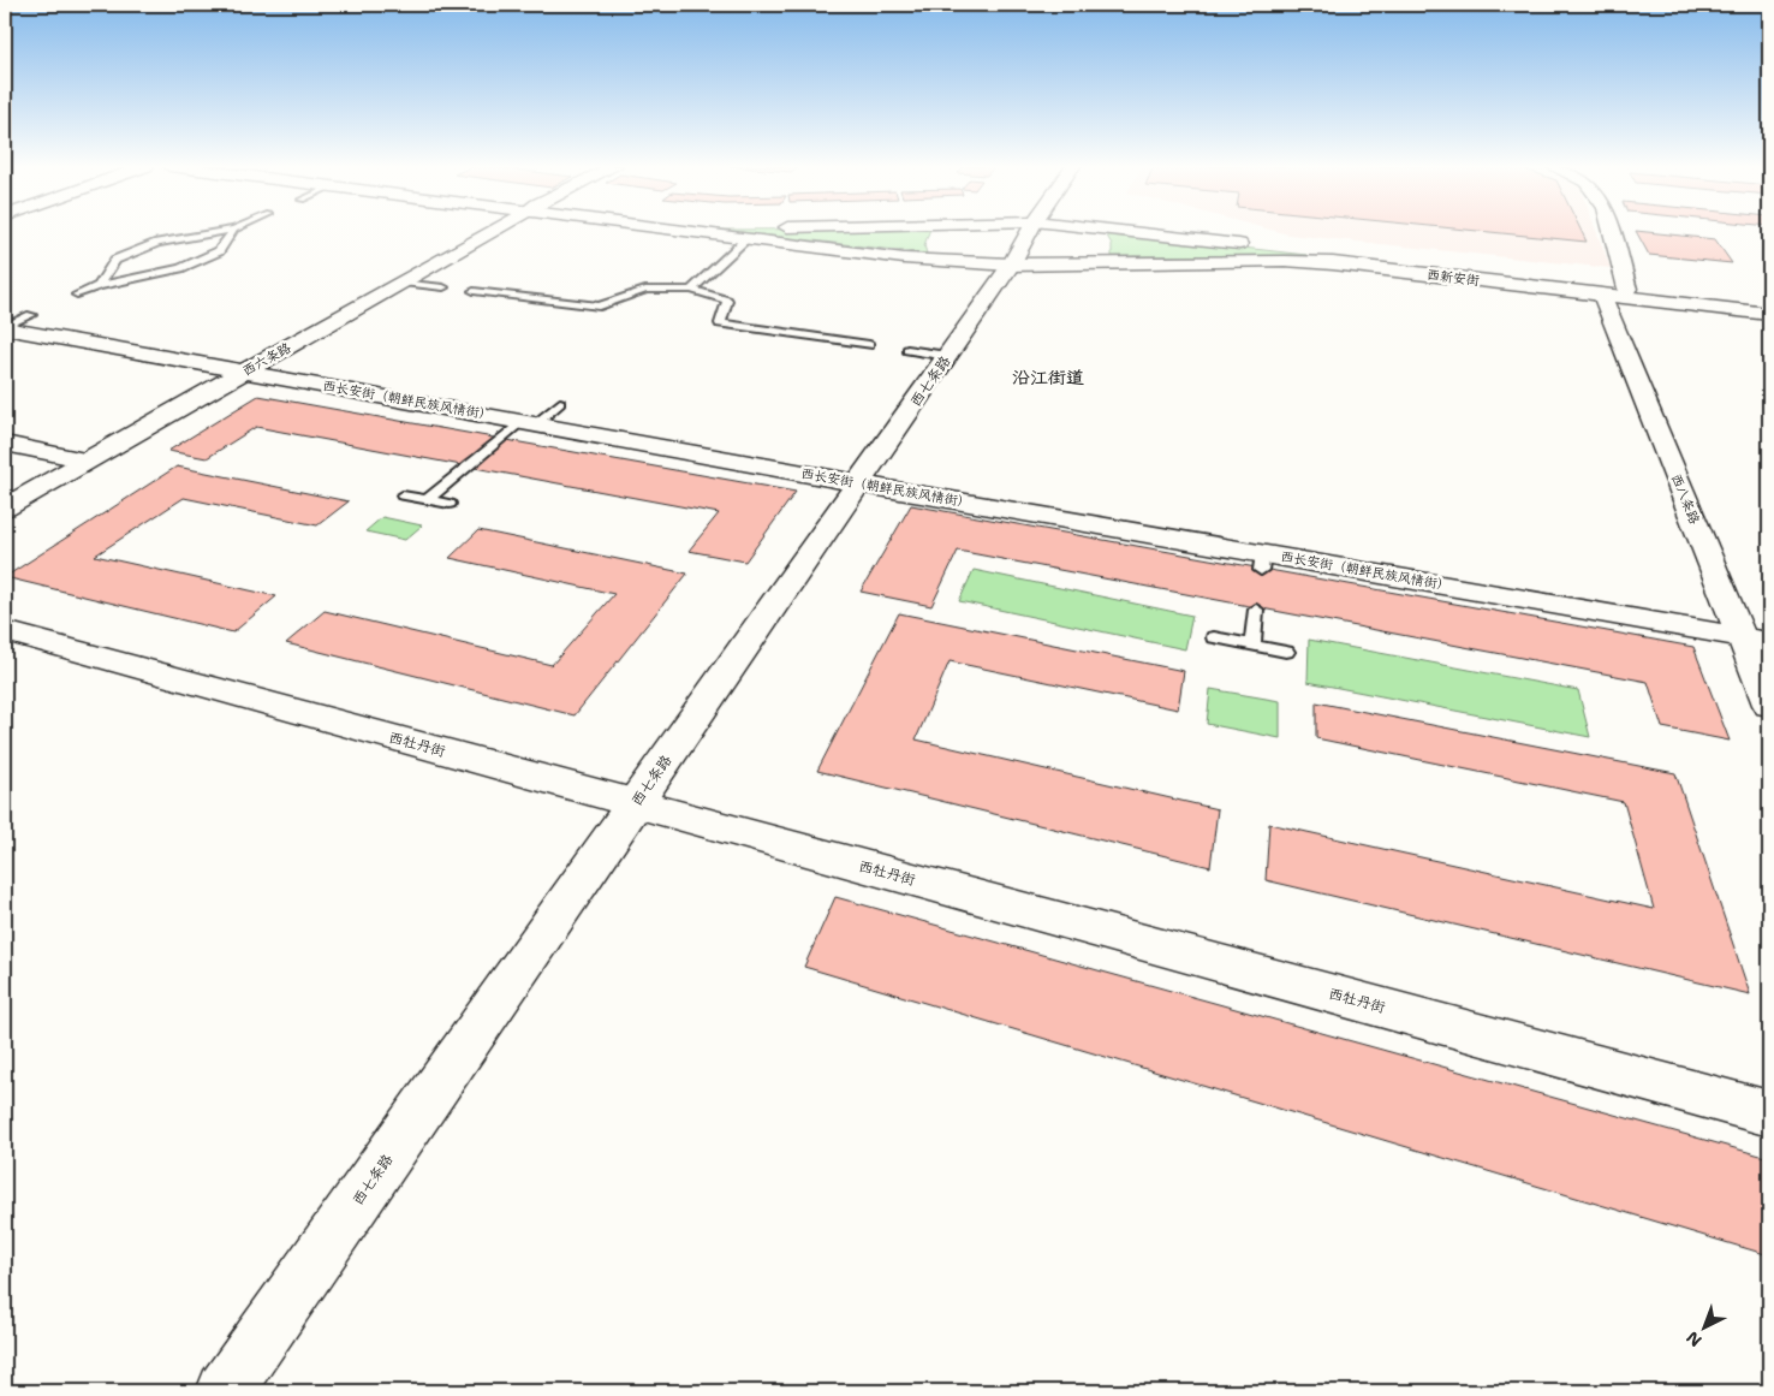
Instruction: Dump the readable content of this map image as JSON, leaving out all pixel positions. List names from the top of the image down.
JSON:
{
  "streets": {
    "street": [
      "西新安街",
      "西六条路",
      "西七条路",
      "西长安街（朝鲜民族风情街）",
      "西八条路",
      "西牡丹街"
    ]
  },
  "crossings": [
    ["西新安街", "西七条路"],
    ["西新安街", "西八条路"],
    ["西六条路", "西长安街（朝鲜民族风情街）"],
    ["西七条路", "西长安街（朝鲜民族风情街）"],
    ["西七条路", "西牡丹街"],
    ["西长安街（朝鲜民族风情街）", "西八条路"]
  ],
  "districts": ["沿江街道"],
  "north": "bottom left"
}
